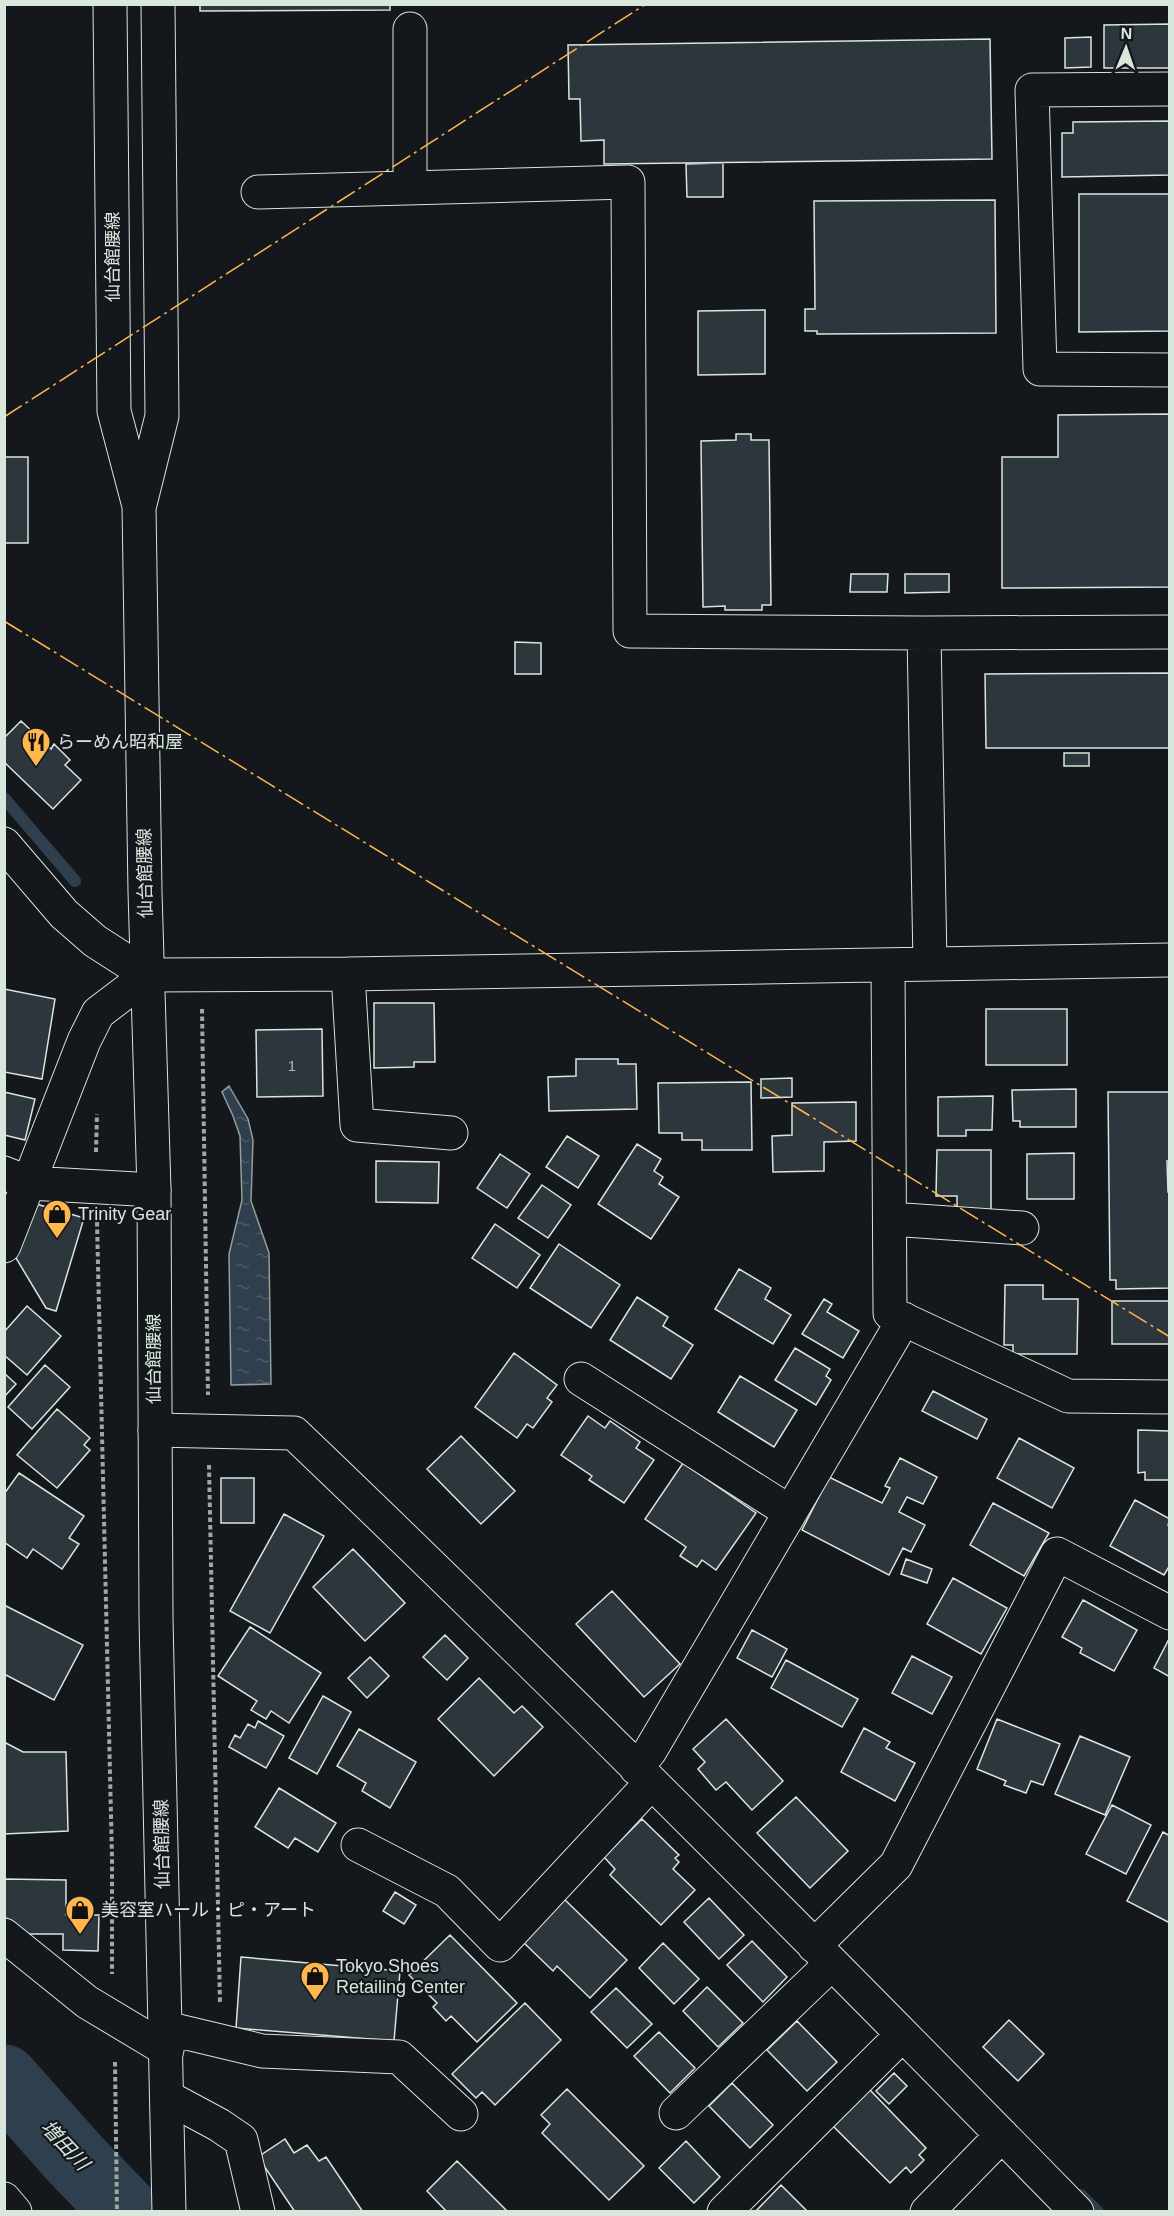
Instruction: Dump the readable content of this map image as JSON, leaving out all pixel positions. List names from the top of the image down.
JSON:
{
  "streets": {
    "street": ["仙台館腰線"]
  },
  "water": ["増田川"],
  "places": {
    "restaurant": ["らーめん昭和屋"],
    "shop": ["Trinity Gear", "美容室ハール・ピ・アート", "Tokyo Shoes Retailing Center"]
  },
  "house_numbers": ["1"],
  "north": "top"
}
